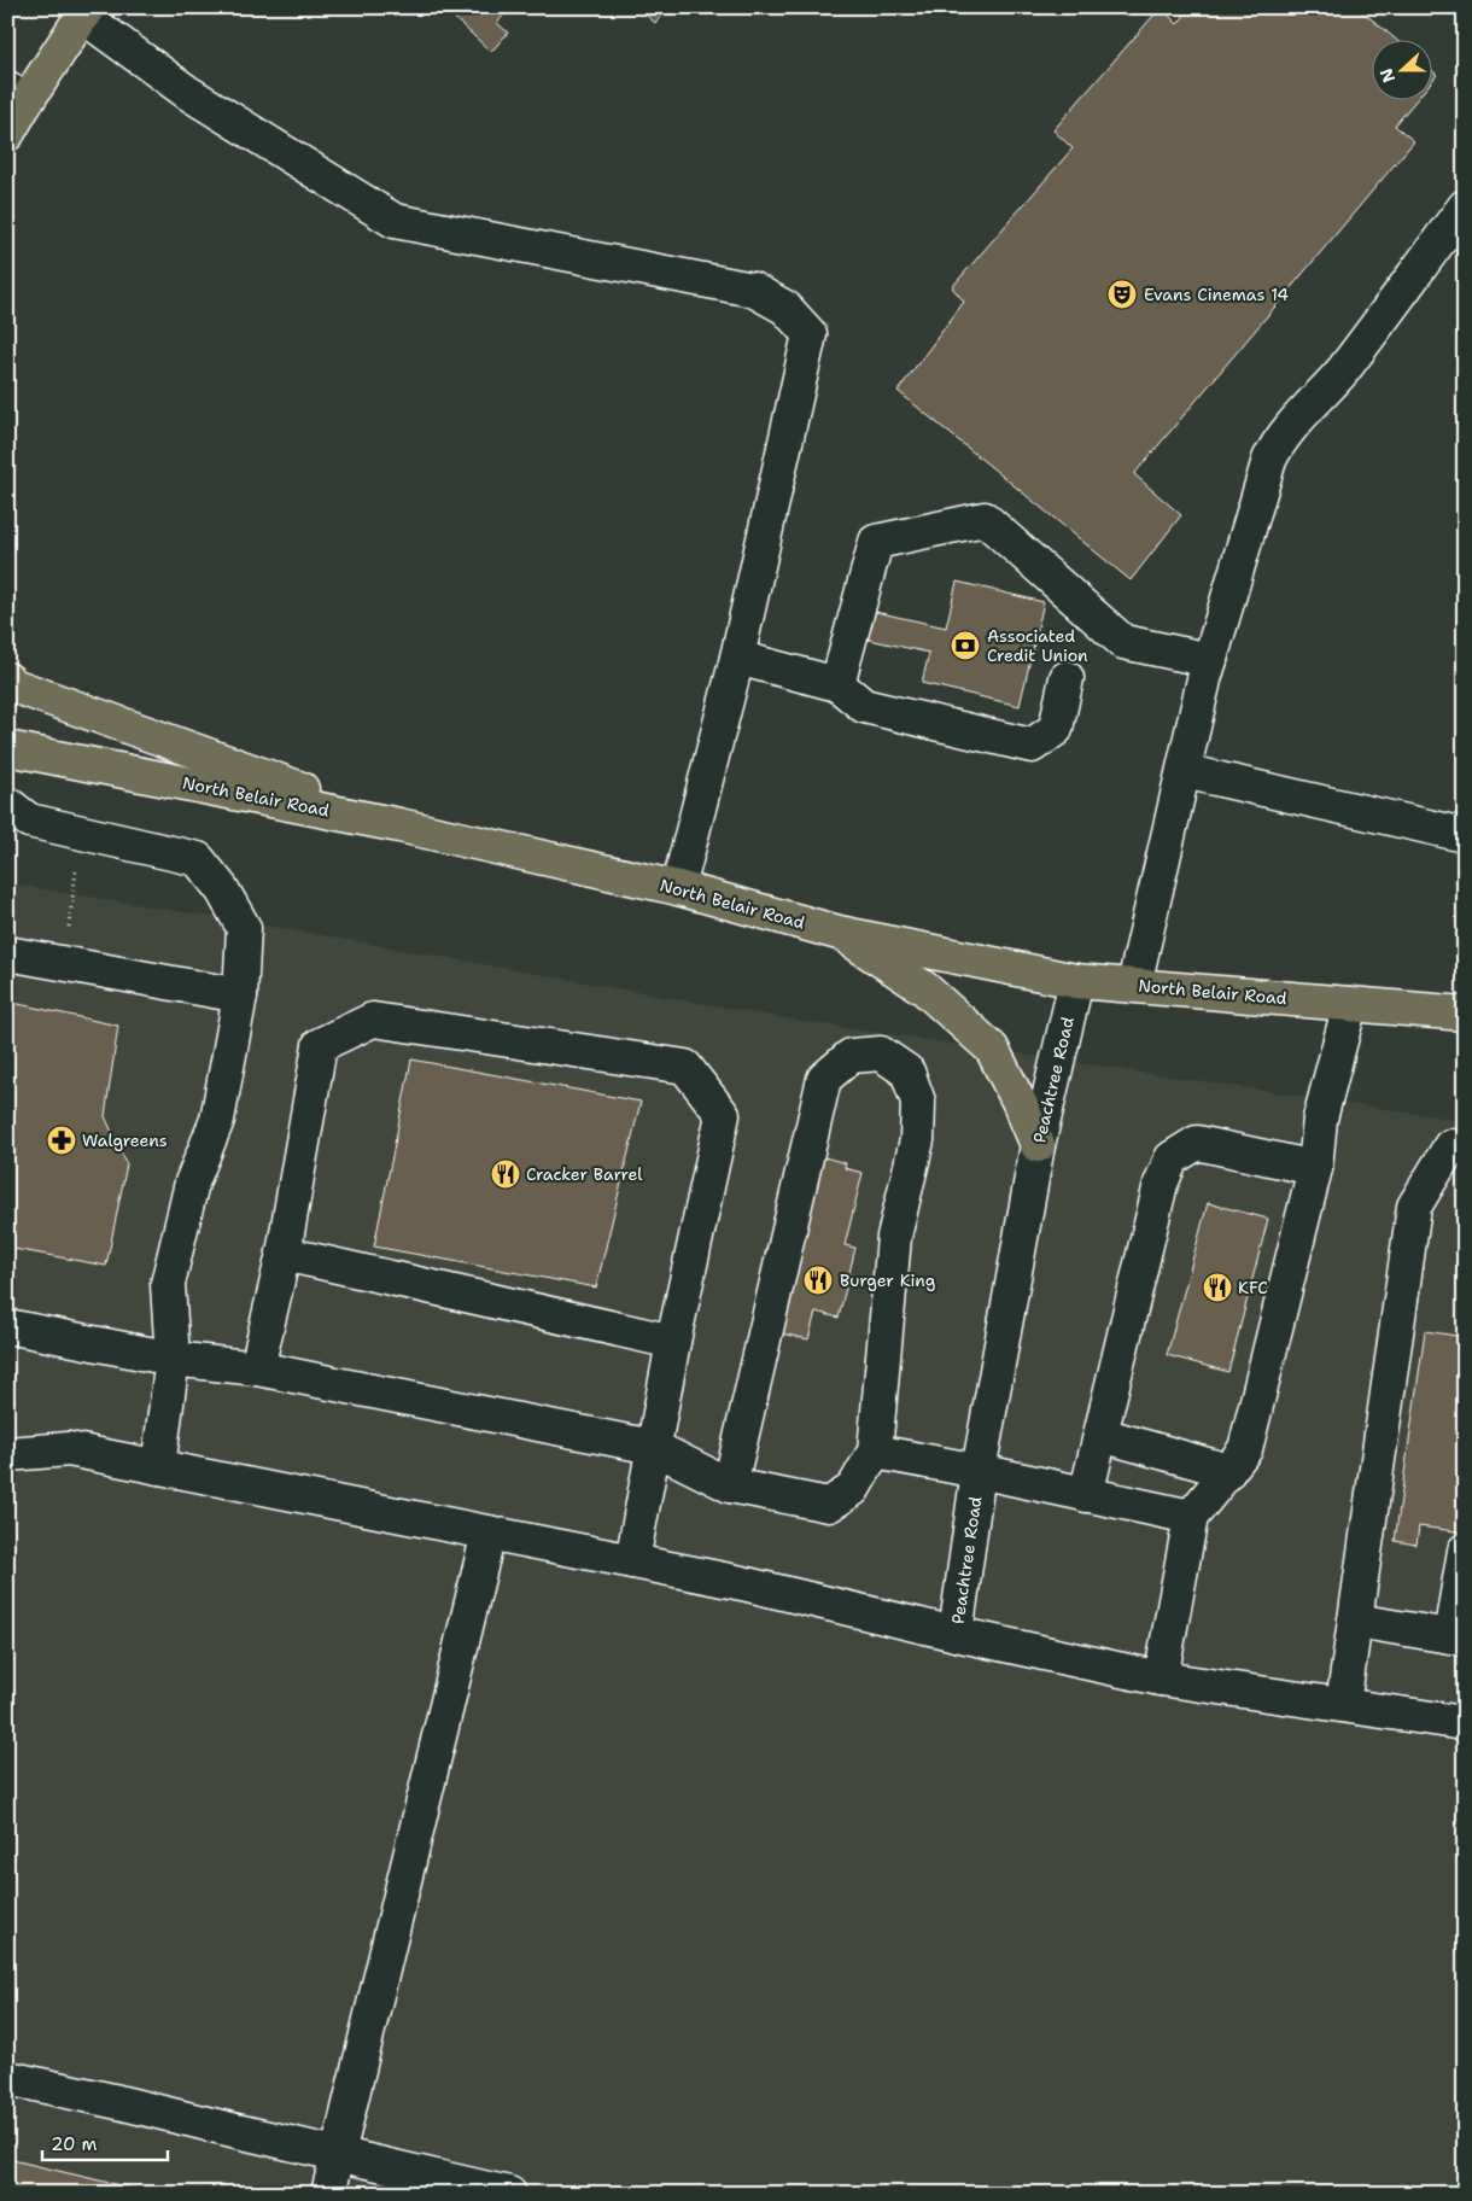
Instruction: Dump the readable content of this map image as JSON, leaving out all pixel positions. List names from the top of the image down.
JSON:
{
  "streets": {
    "main road": ["North Belair Road"],
    "lane": ["Peachtree Road"]
  },
  "crossings": [
    ["North Belair Road", "Peachtree Road"]
  ],
  "places": {
    "theatre": ["Evans Cinemas 14"],
    "bank": ["Associated Credit Union"],
    "pharmacy": ["Walgreens"],
    "restaurant": ["Cracker Barrel", "Burger King", "KFC"]
  },
  "scale_bar": "20 m",
  "north": "left"
}
